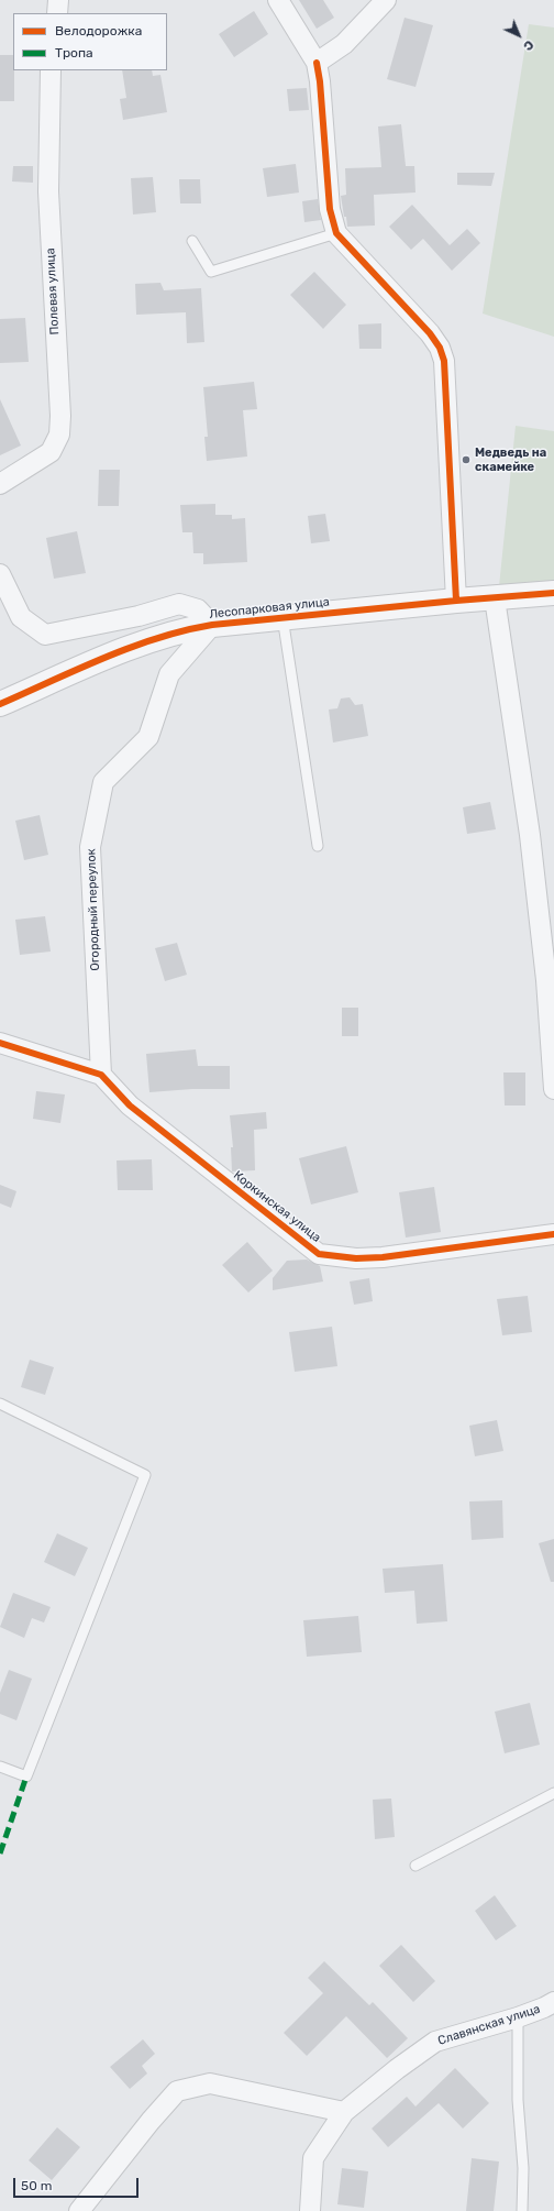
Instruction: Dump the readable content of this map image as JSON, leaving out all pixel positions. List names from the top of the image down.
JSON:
{
  "streets": {
    "street": [
      "Полевая улица",
      "Лесопарковая улица",
      "Огородный переулок",
      "Коркинская улица",
      "Славянская улица"
    ]
  },
  "crossings": [
    ["Лесопарковая улица", "Огородный переулок"],
    ["Огородный переулок", "Коркинская улица"]
  ],
  "places": ["Медведь на скамейке"],
  "legend": ["Велодорожка", "Тропа"],
  "scale_bar": "50 m",
  "north": "bottom right"
}
